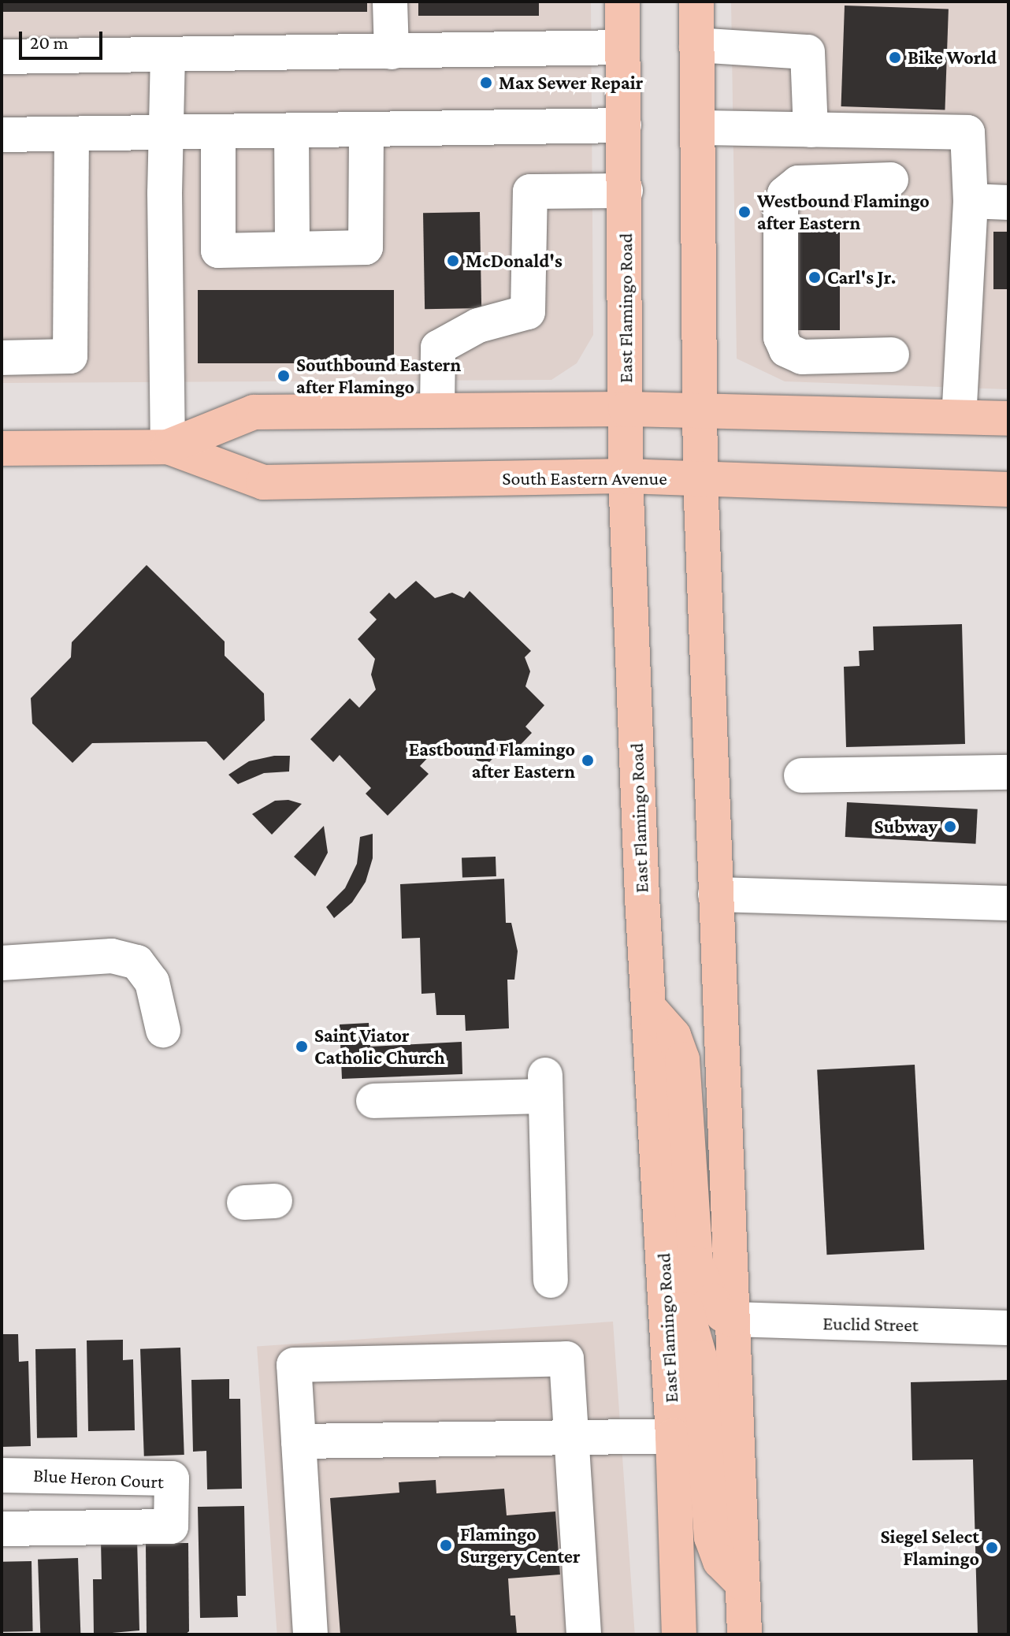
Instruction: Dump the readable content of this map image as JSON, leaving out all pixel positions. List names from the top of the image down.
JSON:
{
  "streets": {
    "main road": ["East Flamingo Road", "South Eastern Avenue"],
    "street": ["Euclid Street", "Blue Heron Court"]
  },
  "crossings": [
    ["East Flamingo Road", "South Eastern Avenue"]
  ],
  "places": [
    "Bike World",
    "Max Sewer Repair",
    "Westbound Flamingo after Eastern",
    "McDonald's",
    "Carl's Jr.",
    "Southbound Eastern after Flamingo",
    "Eastbound Flamingo after Eastern",
    "Subway",
    "Saint Viator Catholic Church",
    "Flamingo Surgery Center",
    "Siegel Select Flamingo"
  ],
  "scale_bar": "20 m"
}
